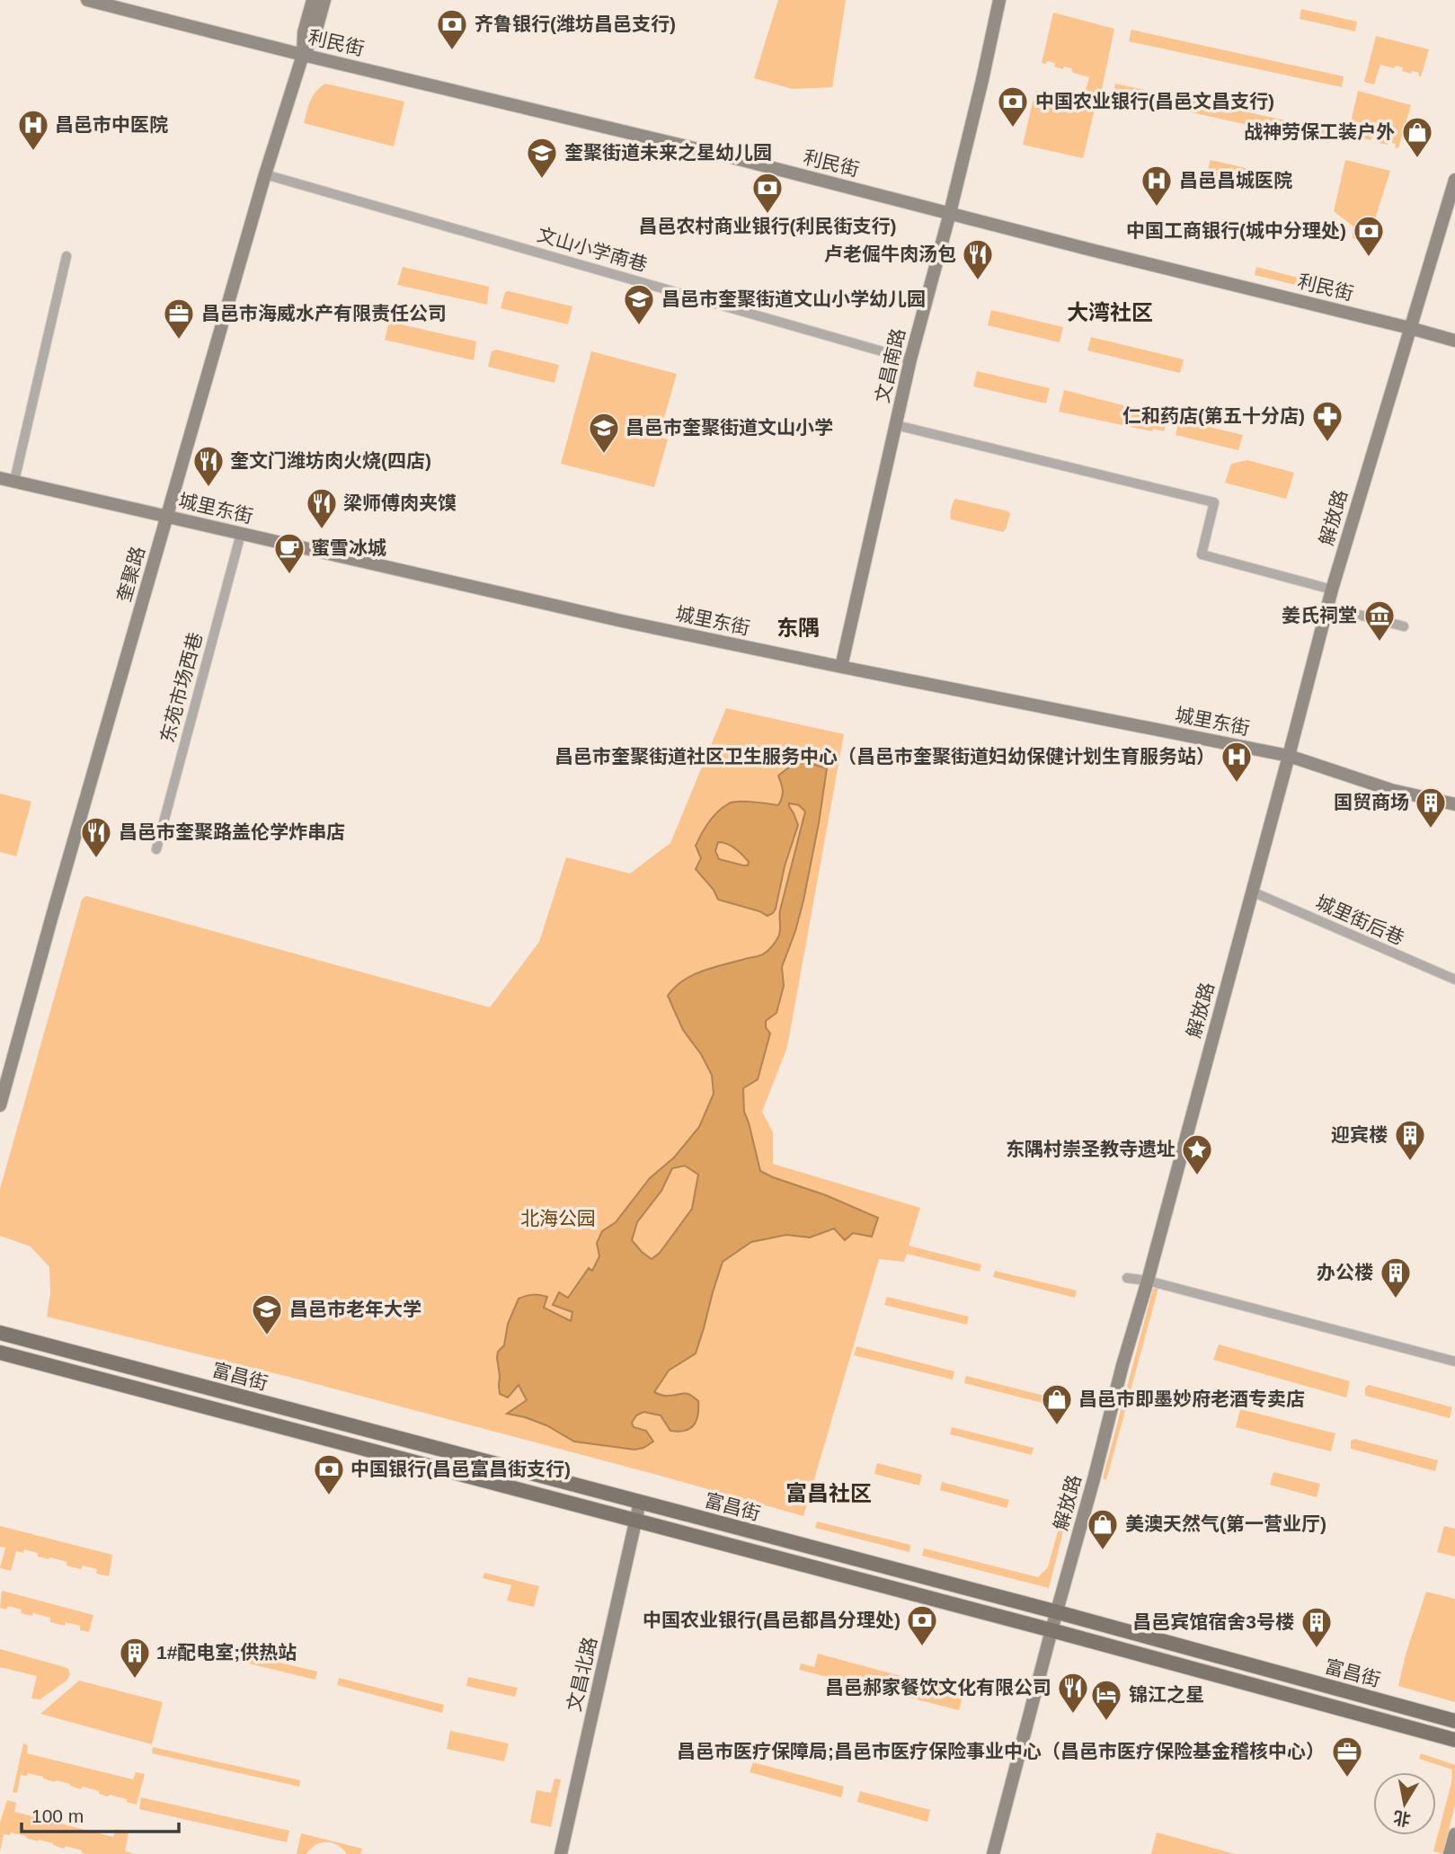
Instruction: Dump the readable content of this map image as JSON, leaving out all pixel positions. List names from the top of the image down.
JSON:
{
  "streets": {
    "main road": ["富昌街"],
    "street": [
      "利民街",
      "文山小学南巷",
      "文昌南路",
      "城里东街",
      "解放路",
      "奎聚路",
      "东苑市场西巷",
      "城里街后巷",
      "文昌北路"
    ]
  },
  "crossings": [
    ["利民街", "文昌南路"],
    ["利民街", "解放路"],
    ["利民街", "奎聚路"],
    ["文山小学南巷", "文昌南路"],
    ["文山小学南巷", "奎聚路"],
    ["文昌南路", "城里东街"],
    ["城里东街", "解放路"],
    ["城里东街", "奎聚路"],
    ["城里东街", "东苑市场西巷"],
    ["解放路", "城里街后巷"],
    ["解放路", "富昌街"],
    ["富昌街", "文昌北路"]
  ],
  "districts": ["大湾社区", "东隅", "富昌社区"],
  "parks": ["北海公园"],
  "places": {
    "bank": [
      "齐鲁银行(潍坊昌邑支行)",
      "中国农业银行(昌邑文昌支行)",
      "昌邑农村商业银行(利民街支行)",
      "中国工商银行(城中分理处)",
      "中国银行(昌邑富昌街支行)",
      "中国农业银行(昌邑都昌分理处)"
    ],
    "hospital": ["昌邑市中医院", "昌邑昌城医院", "昌邑市奎聚街道社区卫生服务中心（昌邑市奎聚街道妇幼保健计划生育服务站）"],
    "shop": ["战神劳保工装户外", "昌邑市即墨妙府老酒专卖店", "美澳天然气(第一营业厅)"],
    "school or university": [
      "奎聚街道未来之星幼儿园",
      "昌邑市奎聚街道文山小学幼儿园",
      "昌邑市奎聚街道文山小学",
      "昌邑市老年大学"
    ],
    "restaurant": [
      "卢老倔牛肉汤包",
      "奎文门潍坊肉火烧(四店)",
      "梁师傅肉夹馍",
      "昌邑市奎聚路盖伦学炸串店",
      "昌邑郝家餐饮文化有限公司"
    ],
    "office": ["昌邑市海威水产有限责任公司", "昌邑市医疗保障局;昌邑市医疗保险事业中心（昌邑市医疗保险基金稽核中心）"],
    "pharmacy": ["仁和药店(第五十分店)"],
    "cafe": ["蜜雪冰城"],
    "museum": ["姜氏祠堂"],
    "building": [
      "国贸商场",
      "迎宾楼",
      "办公楼",
      "昌邑宾馆宿舍3号楼",
      "1#配电室;供热站"
    ],
    "place": ["东隅村崇圣教寺遗址"],
    "hotel": ["锦江之星"]
  },
  "scale_bar": "100 m",
  "north": "bottom"
}
